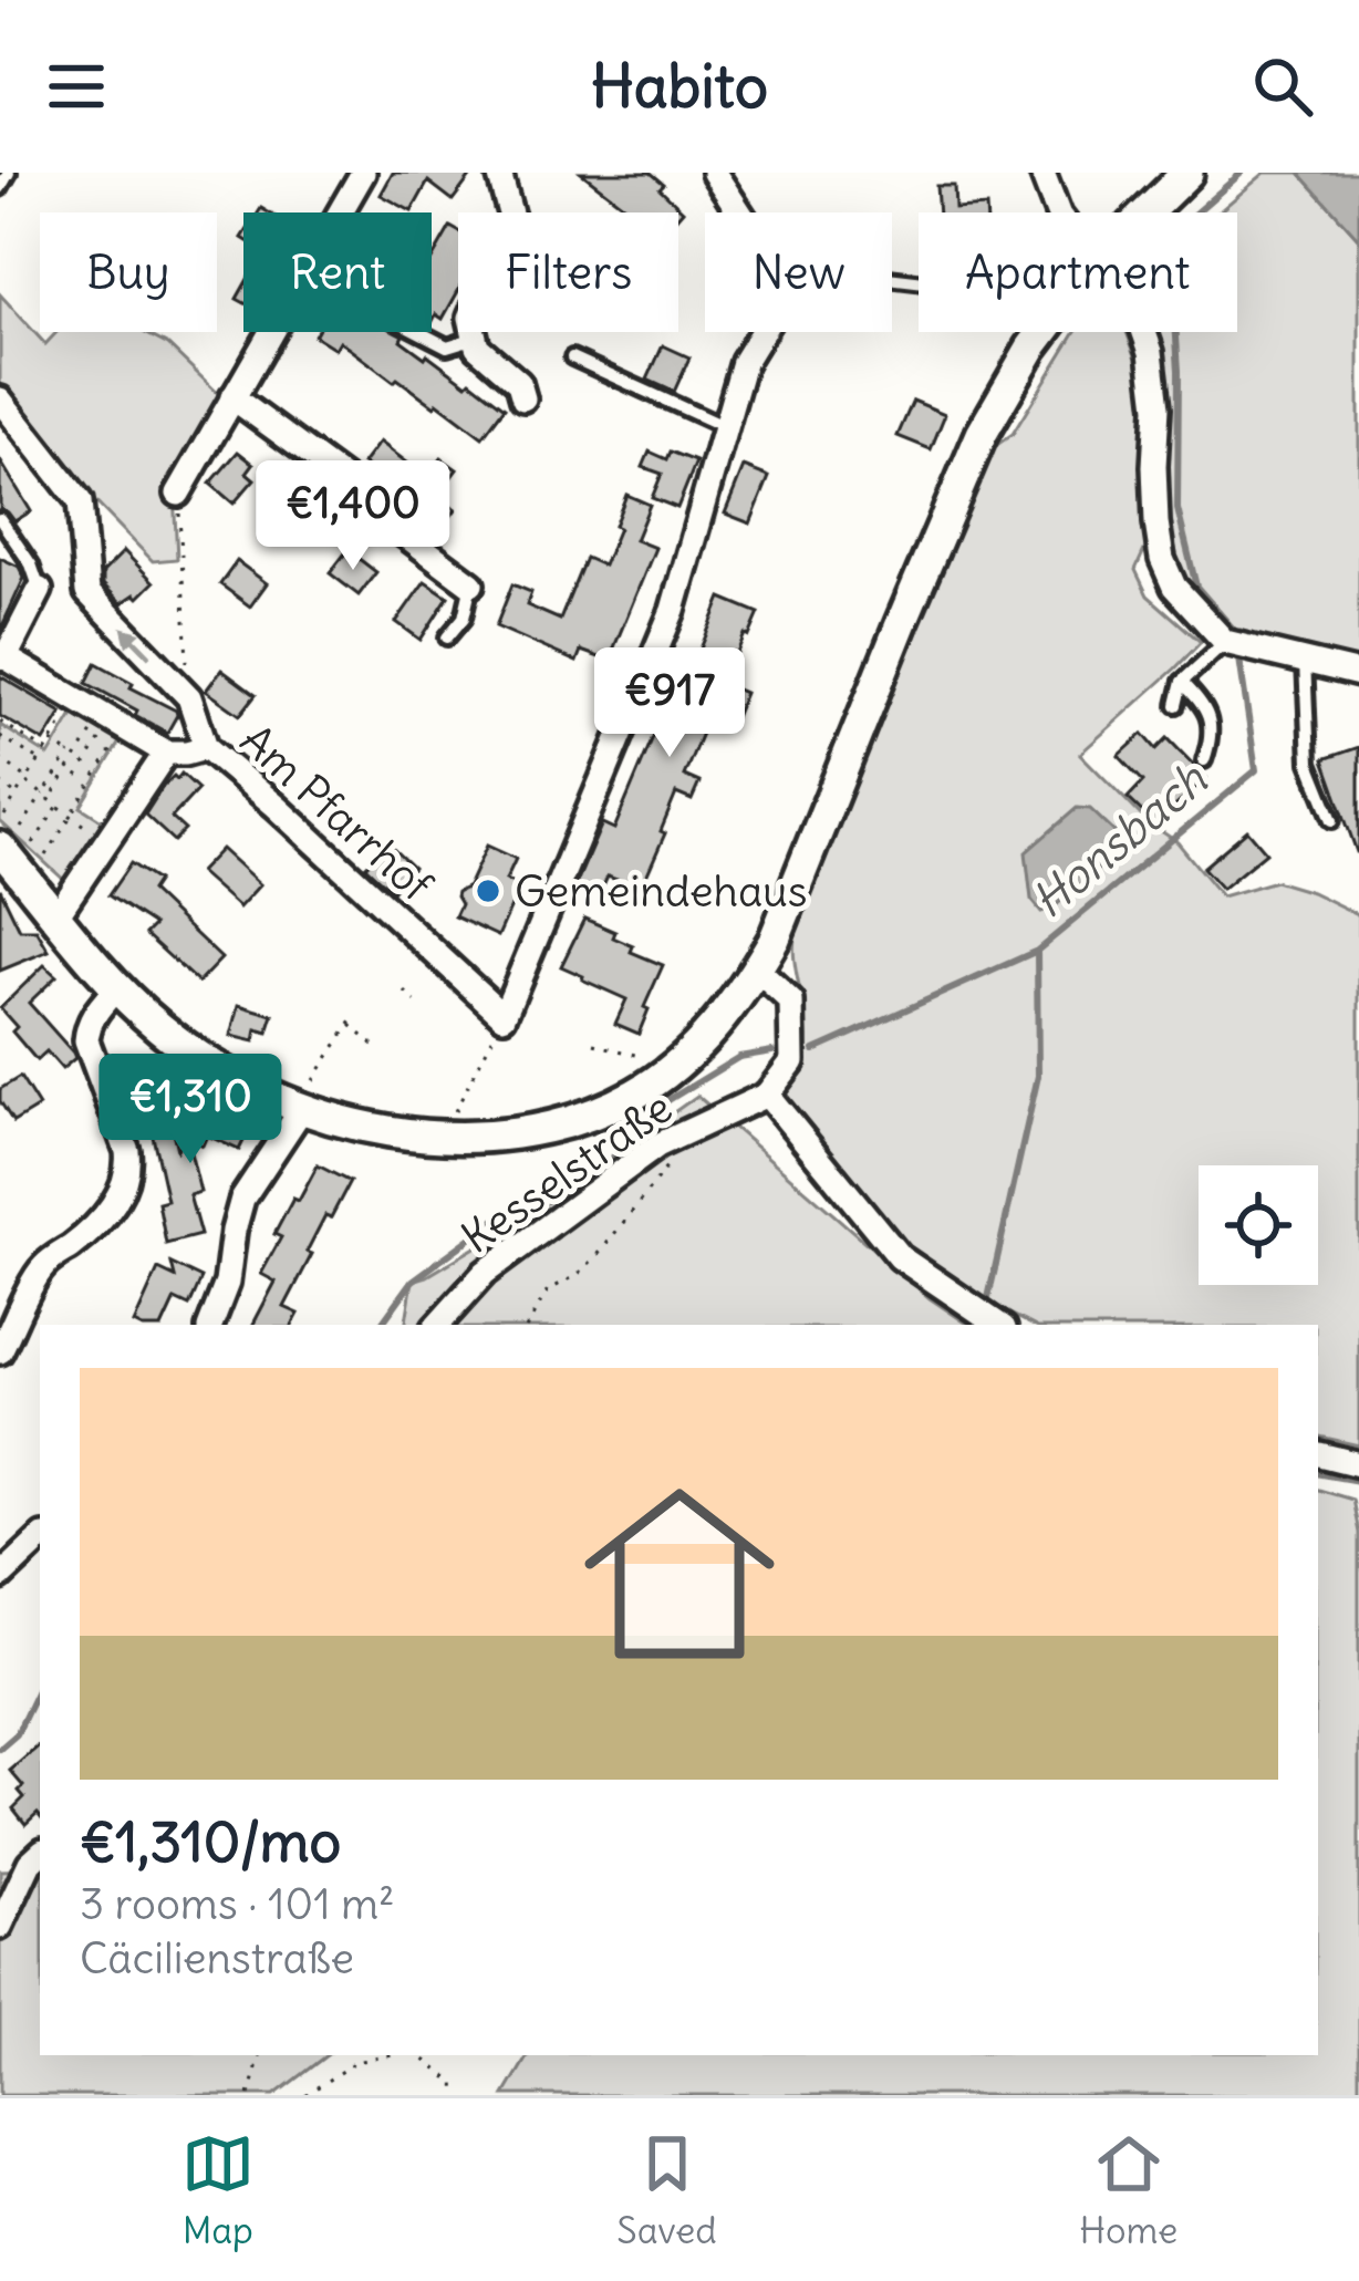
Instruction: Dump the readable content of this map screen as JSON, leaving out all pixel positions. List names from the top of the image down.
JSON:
{
  "streets": {
    "street": ["Am Pfarrhof", "Kesselstraße"]
  },
  "water": ["Honsbach"],
  "places": ["Gemeindehaus"],
  "page": {
    "header": "Habito",
    "chip": [
      "Buy",
      "Rent",
      "Filters",
      "New",
      "Apartment"
    ],
    "price": ["€1,400", "€917", "€1,310"],
    "list": [
      {
        "name": "€1,310/mo",
        "note": "3 rooms · 101 m² · Cäcilienstraße"
      }
    ],
    "tabs": ["Map", "Saved", "Home"]
  }
}
